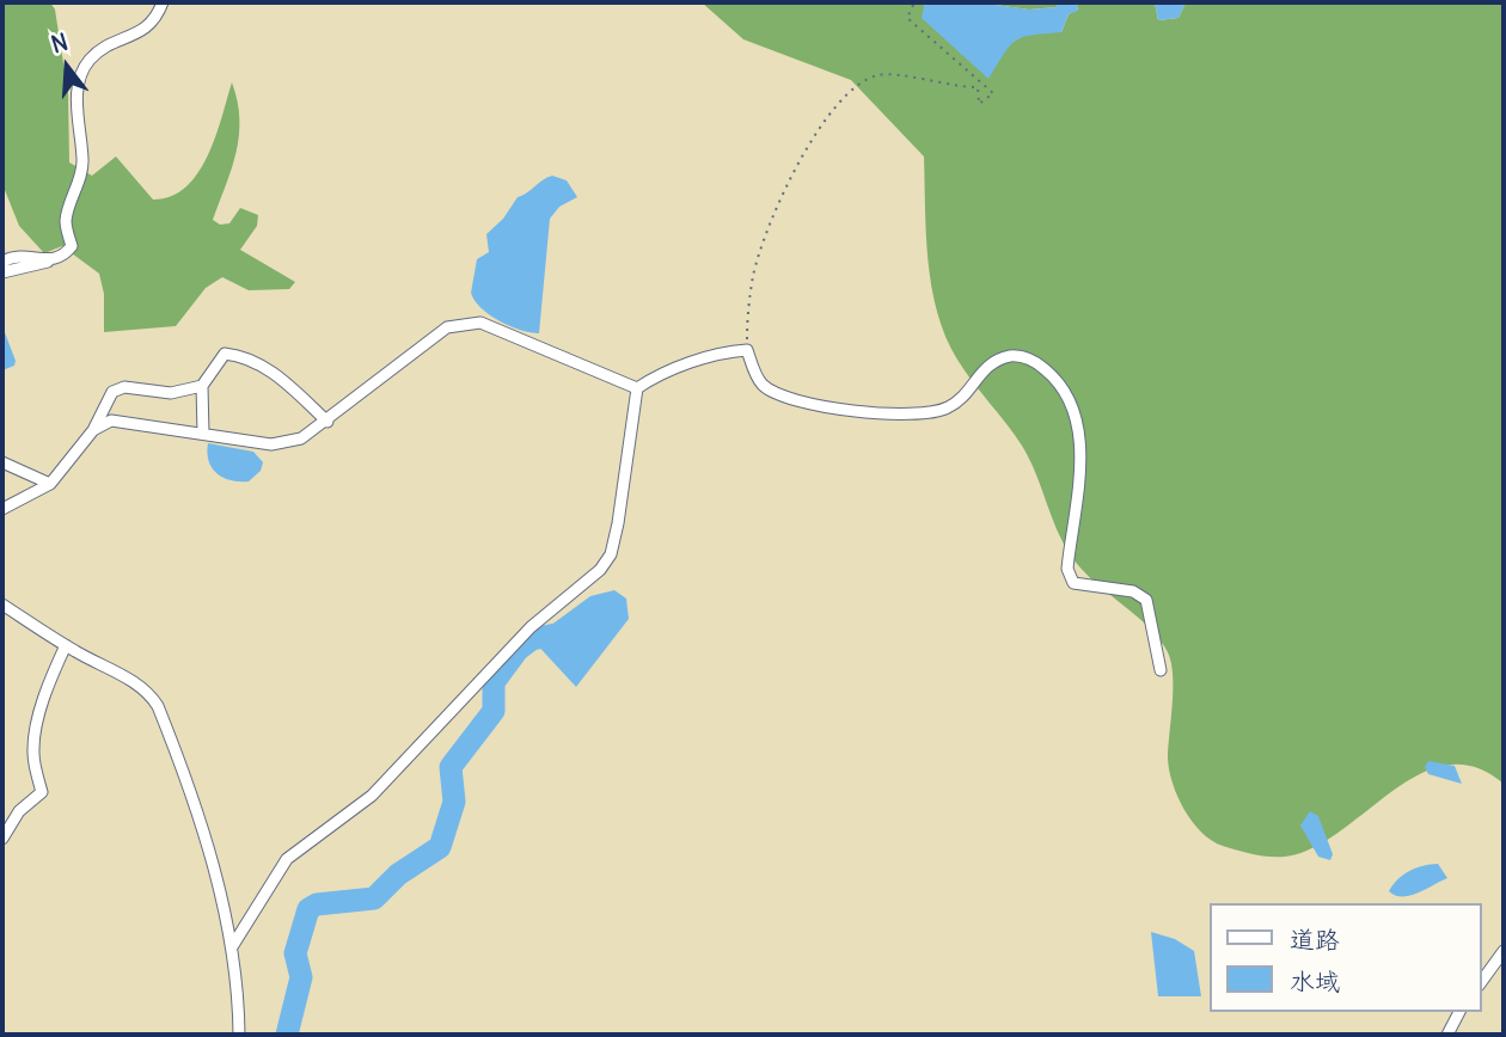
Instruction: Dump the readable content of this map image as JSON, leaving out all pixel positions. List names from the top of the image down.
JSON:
{
  "legend": ["道路", "水域"],
  "north": "top"
}
